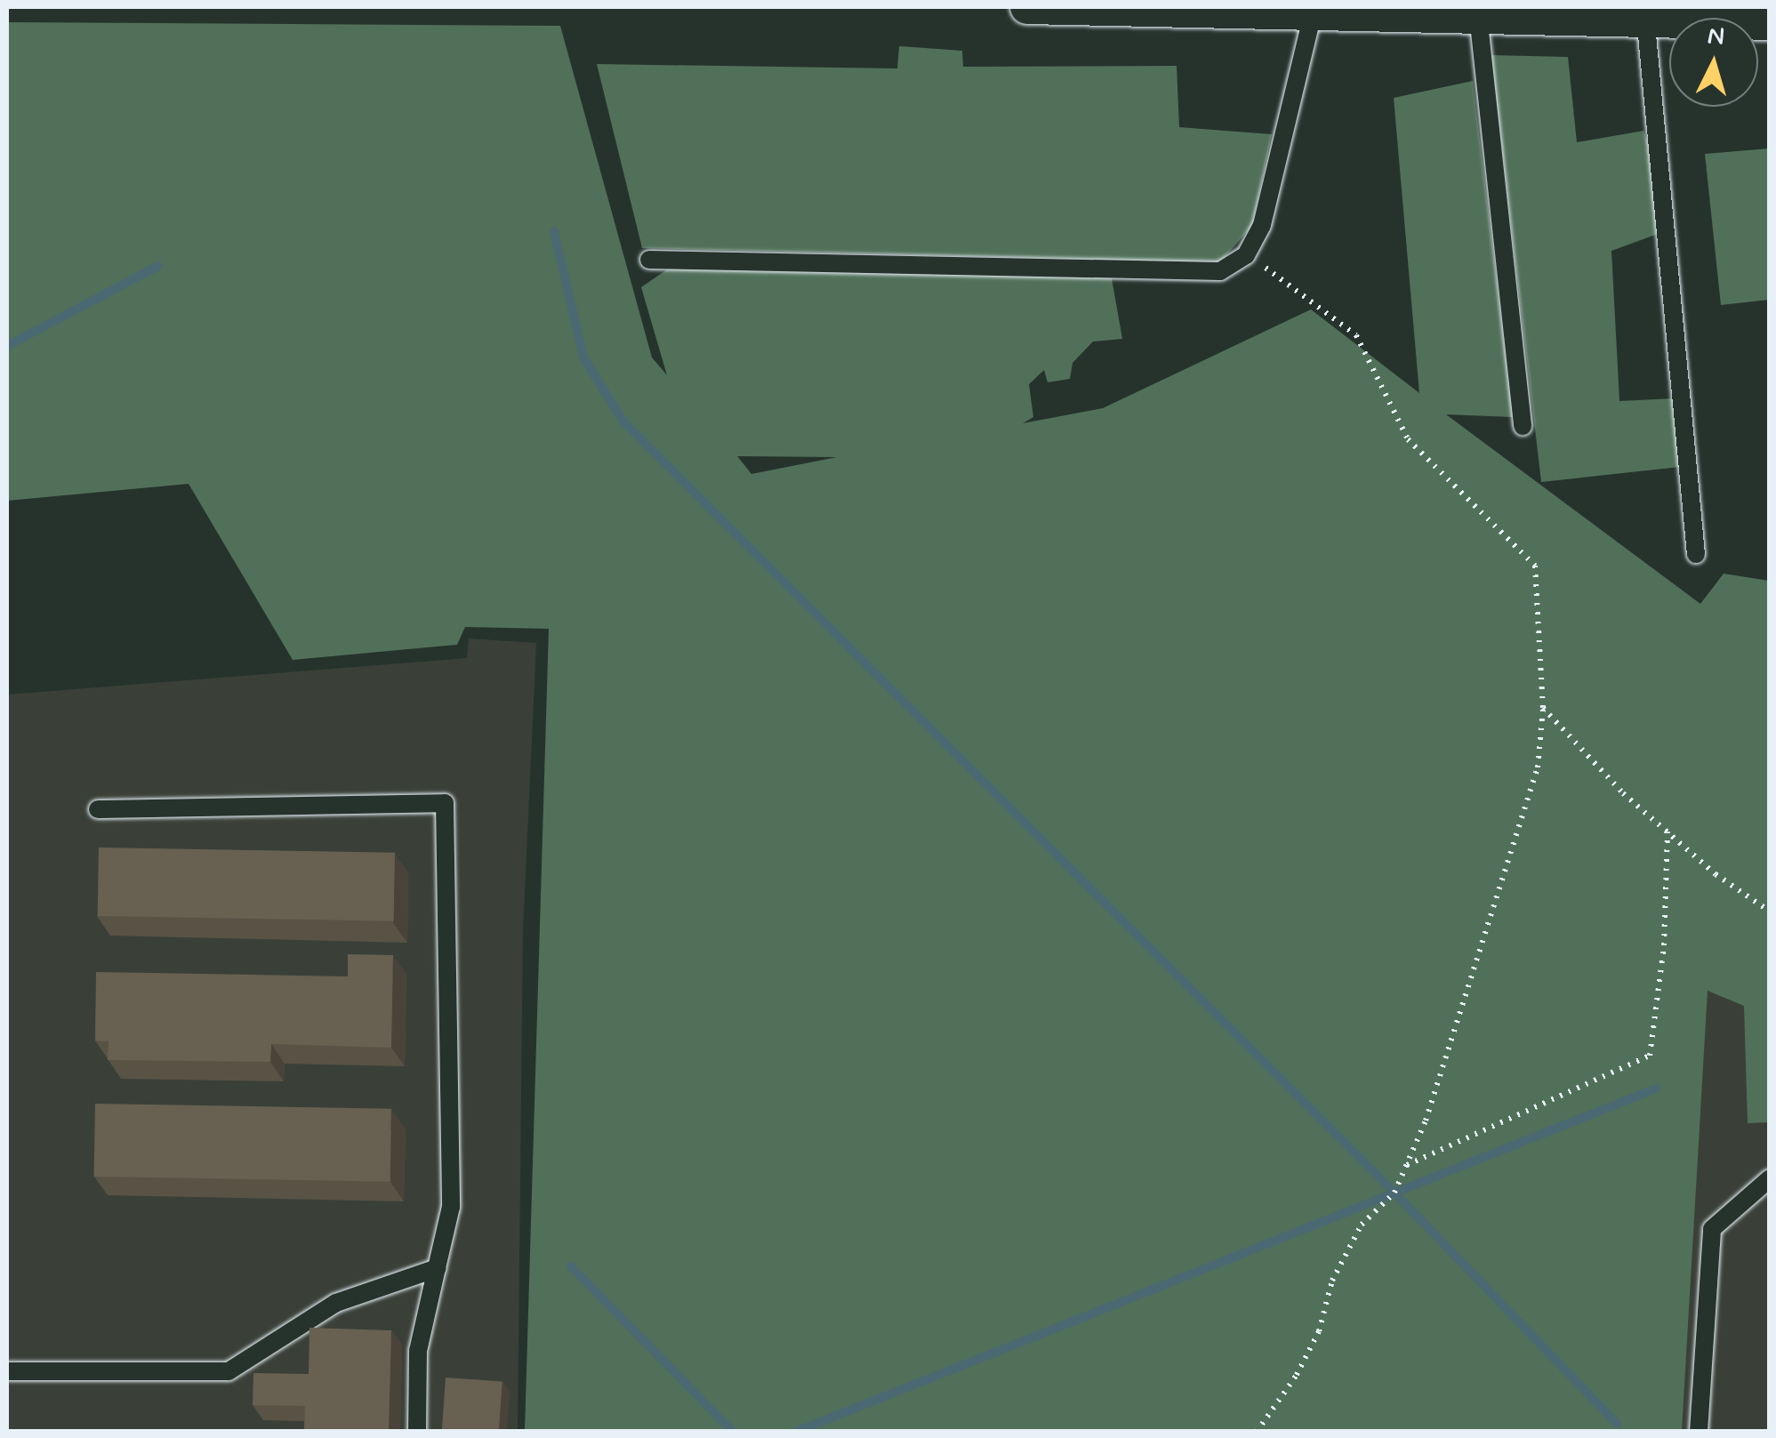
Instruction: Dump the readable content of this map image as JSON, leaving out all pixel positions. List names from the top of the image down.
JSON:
{
  "north": "top"
}
